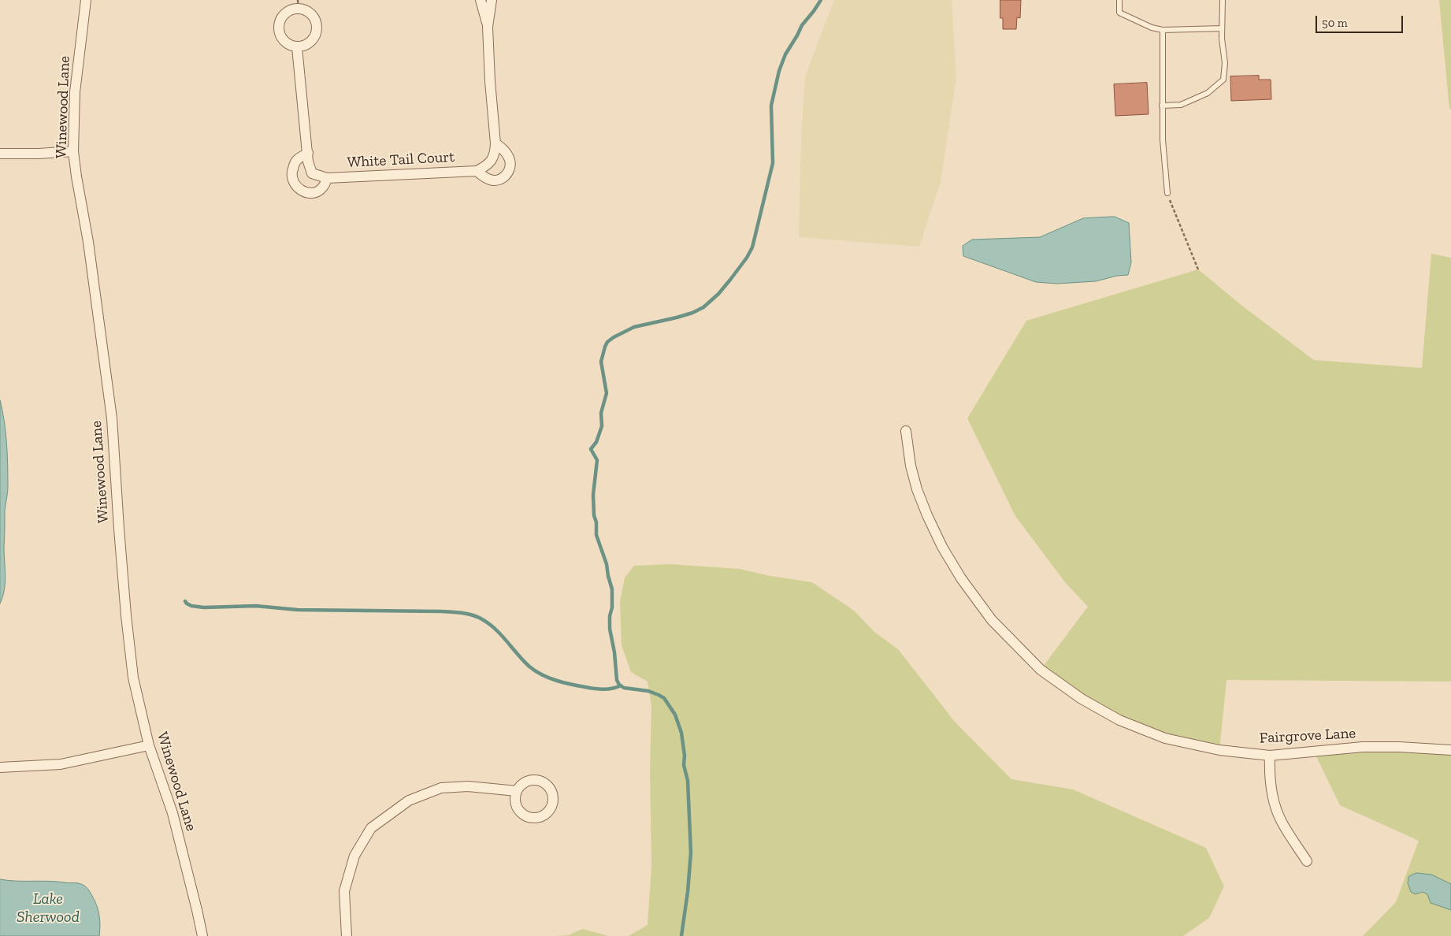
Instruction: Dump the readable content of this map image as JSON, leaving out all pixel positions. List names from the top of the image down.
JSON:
{
  "streets": {
    "street": ["Winewood Lane", "White Tail Court", "Fairgrove Lane"]
  },
  "water": ["Lake Sherwood"],
  "scale_bar": "50 m"
}
